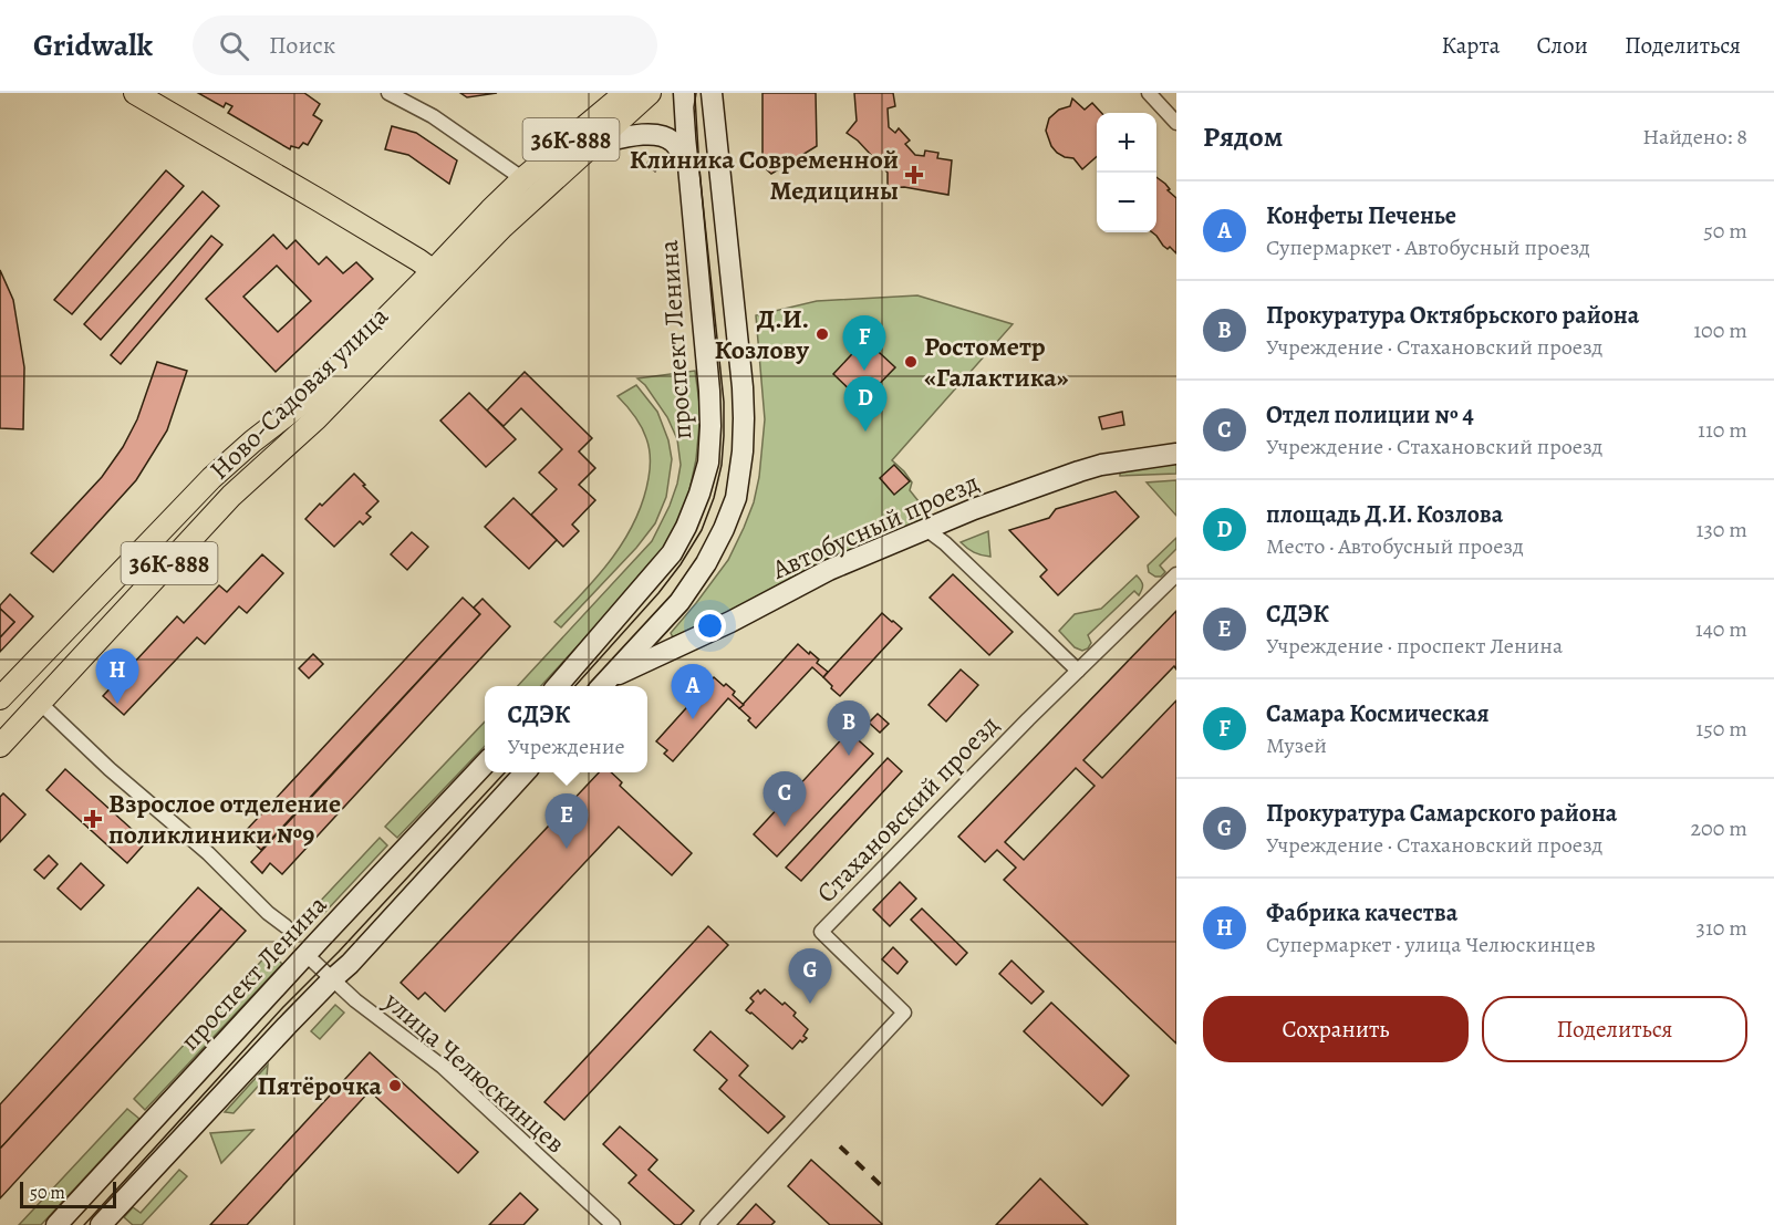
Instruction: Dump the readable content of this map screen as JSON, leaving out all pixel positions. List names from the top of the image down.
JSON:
{
  "streets": {
    "main road": [
      "36К-888",
      "проспект Ленина",
      "Ново-Садовая улица",
      "Автобусный проезд"
    ],
    "street": ["Стахановский проезд", "улица Челюскинцев"]
  },
  "crossings": [
    ["проспект Ленина", "улица Челюскинцев"]
  ],
  "places": {
    "health": ["Клиника Современной Медицины", "Взрослое отделение поликлиники №9"],
    "other": ["Д.И. Козлову", "Ростометр «Галактика»", "Пятёрочка"]
  },
  "scale_bar": "50 m",
  "page": {
    "header": "Gridwalk",
    "search": "Поиск",
    "nav": ["Карта", "Слои", "Поделиться"],
    "heading": ["Рядом", "Найдено: 8"],
    "map_buttons": ["+", "−"],
    "list": [
      {
        "mark": "A",
        "name": "Конфеты Печенье",
        "note": "Супермаркет · Автобусный проезд",
        "value": "50 m"
      },
      {
        "mark": "B",
        "name": "Прокуратура Октябрьского района",
        "note": "Учреждение · Стахановский проезд",
        "value": "100 m"
      },
      {
        "mark": "C",
        "name": "Отдел полиции № 4",
        "note": "Учреждение · Стахановский проезд",
        "value": "110 m"
      },
      {
        "mark": "D",
        "name": "площадь Д.И. Козлова",
        "note": "Место · Автобусный проезд",
        "value": "130 m"
      },
      {
        "mark": "E",
        "name": "СДЭК",
        "note": "Учреждение · проспект Ленина",
        "value": "140 m"
      },
      {
        "mark": "F",
        "name": "Самара Космическая",
        "note": "Музей",
        "value": "150 m"
      },
      {
        "mark": "G",
        "name": "Прокуратура Самарского района",
        "note": "Учреждение · Стахановский проезд",
        "value": "200 m"
      },
      {
        "mark": "H",
        "name": "Фабрика качества",
        "note": "Супермаркет · улица Челюскинцев",
        "value": "310 m"
      }
    ],
    "pins": [
      "F",
      "D",
      "H",
      "A",
      "B",
      "C",
      "E",
      "G"
    ],
    "popup": ["СДЭК", "Учреждение"],
    "buttons": ["Сохранить", "Поделиться"],
    "scale": "50 m"
  }
}
